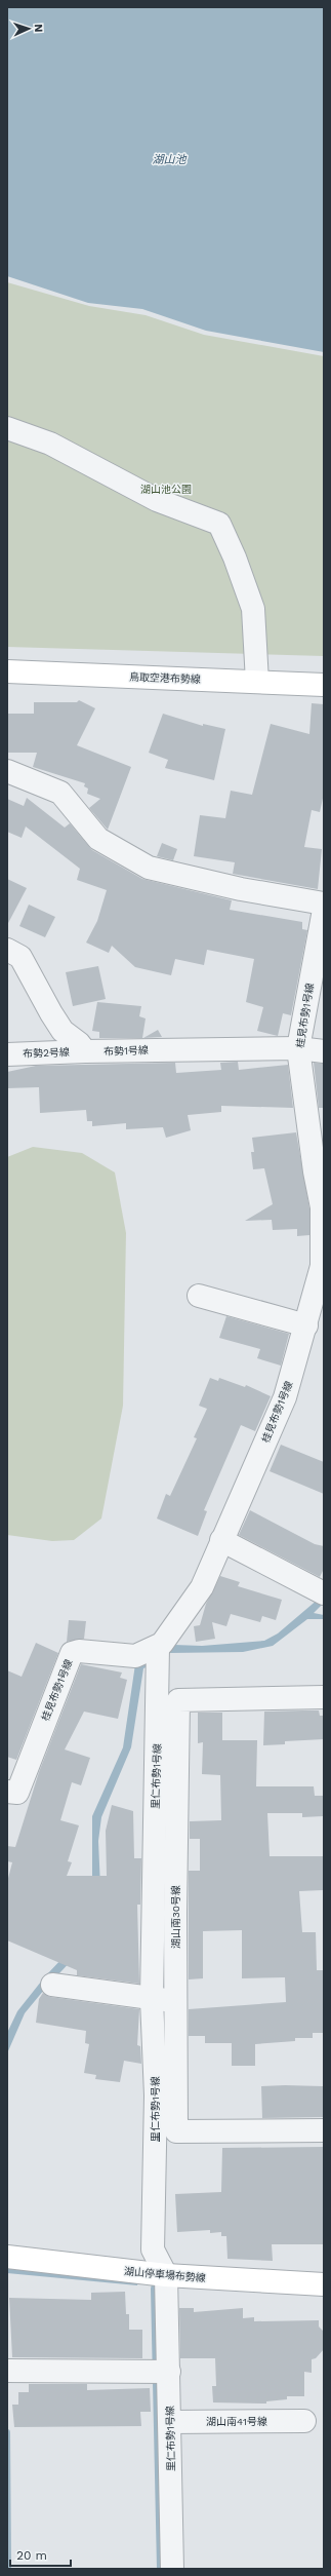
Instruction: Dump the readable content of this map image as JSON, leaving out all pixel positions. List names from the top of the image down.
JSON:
{
  "streets": {
    "main road": ["鳥取空港布勢線", "湖山停車場布勢線"],
    "street": [
      "桂見布勢1号線",
      "布勢1号線",
      "布勢2号線",
      "里仁布勢1号線",
      "湖山南30号線",
      "湖山南41号線"
    ]
  },
  "crossings": [
    ["桂見布勢1号線", "布勢1号線"],
    ["桂見布勢1号線", "里仁布勢1号線"],
    ["布勢1号線", "布勢2号線"],
    ["里仁布勢1号線", "湖山停車場布勢線"],
    ["里仁布勢1号線", "湖山南41号線"]
  ],
  "water": ["湖山池"],
  "parks": ["湖山池公園"],
  "scale_bar": "20 m",
  "north": "right"
}
